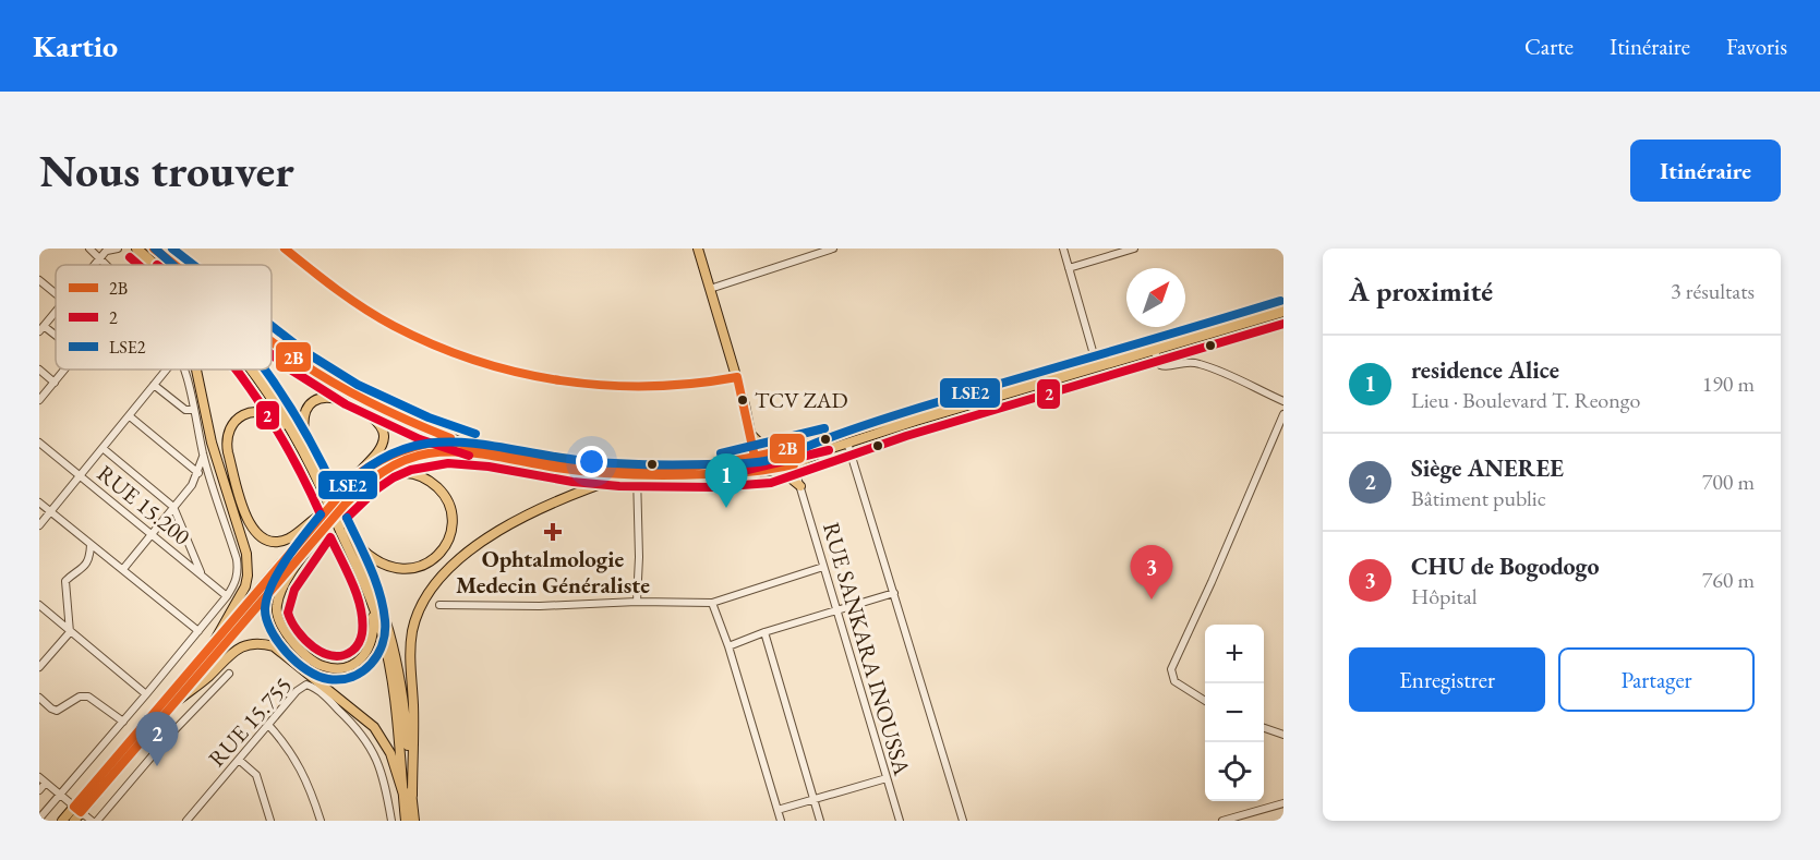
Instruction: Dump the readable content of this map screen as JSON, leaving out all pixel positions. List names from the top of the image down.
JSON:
{
  "streets": {
    "street": ["RUE 15.200", "RUE SANKARA INOUSSA", "RUE 15.755"]
  },
  "places": {
    "other": ["TCV ZAD"],
    "health": ["Ophtalmologie Medecin Généraliste"]
  },
  "lines": ["transit line 2B", "transit line LSE2", "transit line 2"],
  "legend": ["2B", "2", "LSE2"],
  "north": "top right",
  "page": {
    "header": "Kartio",
    "nav": ["Carte", "Itinéraire", "Favoris"],
    "buttons": [
      "Itinéraire",
      ["Enregistrer", "Partager"]
    ],
    "title": "Nous trouver",
    "heading": ["À proximité", "3 résultats"],
    "list": [
      {
        "mark": "1",
        "name": "residence Alice",
        "note": "Lieu · Boulevard T. Reongo",
        "value": "190 m"
      },
      {
        "mark": "2",
        "name": "Siège ANEREE",
        "note": "Bâtiment public",
        "value": "700 m"
      },
      {
        "mark": "3",
        "name": "CHU de Bogodogo",
        "note": "Hôpital",
        "value": "760 m"
      }
    ],
    "pins": ["1", "3", "2"],
    "map_buttons": ["+", "−"]
  }
}
